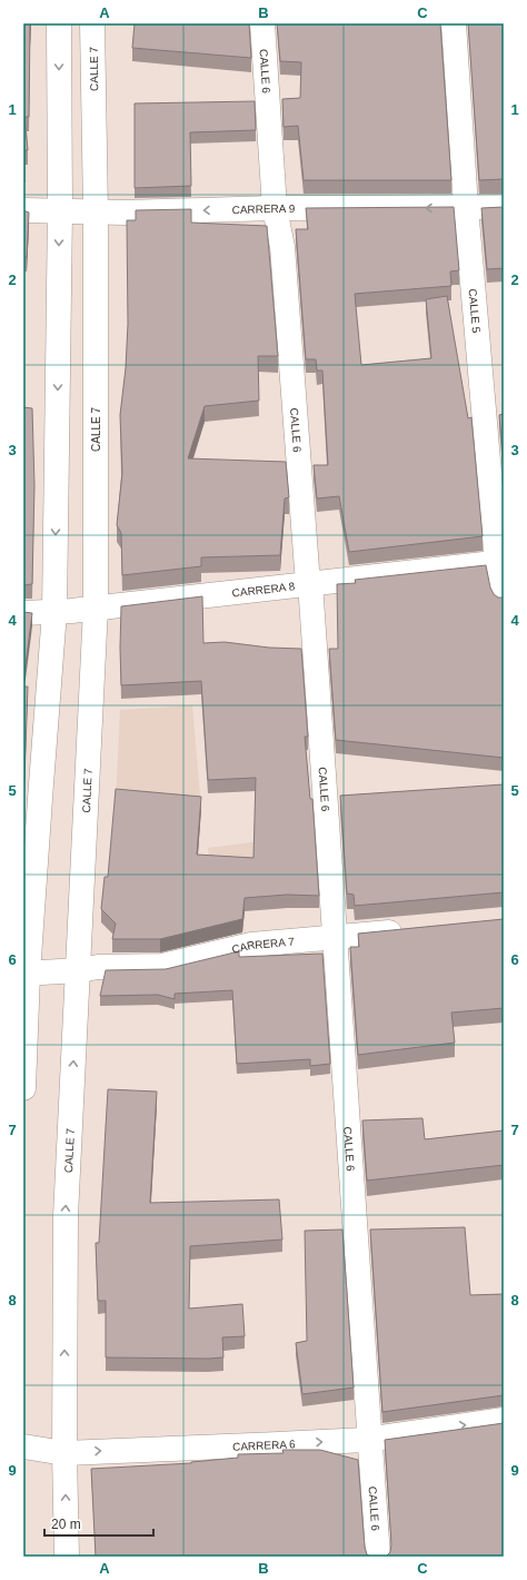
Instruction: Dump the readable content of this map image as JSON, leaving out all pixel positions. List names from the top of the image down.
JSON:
{
  "streets": {
    "street": [
      "CALLE 7",
      "CALLE 6",
      "CARRERA 9",
      "CALLE 5",
      "CARRERA 8",
      "CARRERA 7",
      "CARRERA 6"
    ]
  },
  "crossings": [
    ["CALLE 7", "CARRERA 9"],
    ["CALLE 7", "CARRERA 8"],
    ["CALLE 7", "CARRERA 7"],
    ["CALLE 7", "CARRERA 6"],
    ["CALLE 6", "CARRERA 9"],
    ["CALLE 6", "CARRERA 8"],
    ["CALLE 6", "CARRERA 7"],
    ["CALLE 6", "CARRERA 6"],
    ["CARRERA 9", "CALLE 5"],
    ["CALLE 5", "CARRERA 8"]
  ],
  "one_way": ["CALLE 7", "CARRERA 9", "CARRERA 6"],
  "scale_bar": "20 m",
  "grid": {
    "columns": ["A", "B", "C"],
    "rows": [
      "1",
      "2",
      "3",
      "4",
      "5",
      "6",
      "7",
      "8",
      "9"
    ]
  }
}
